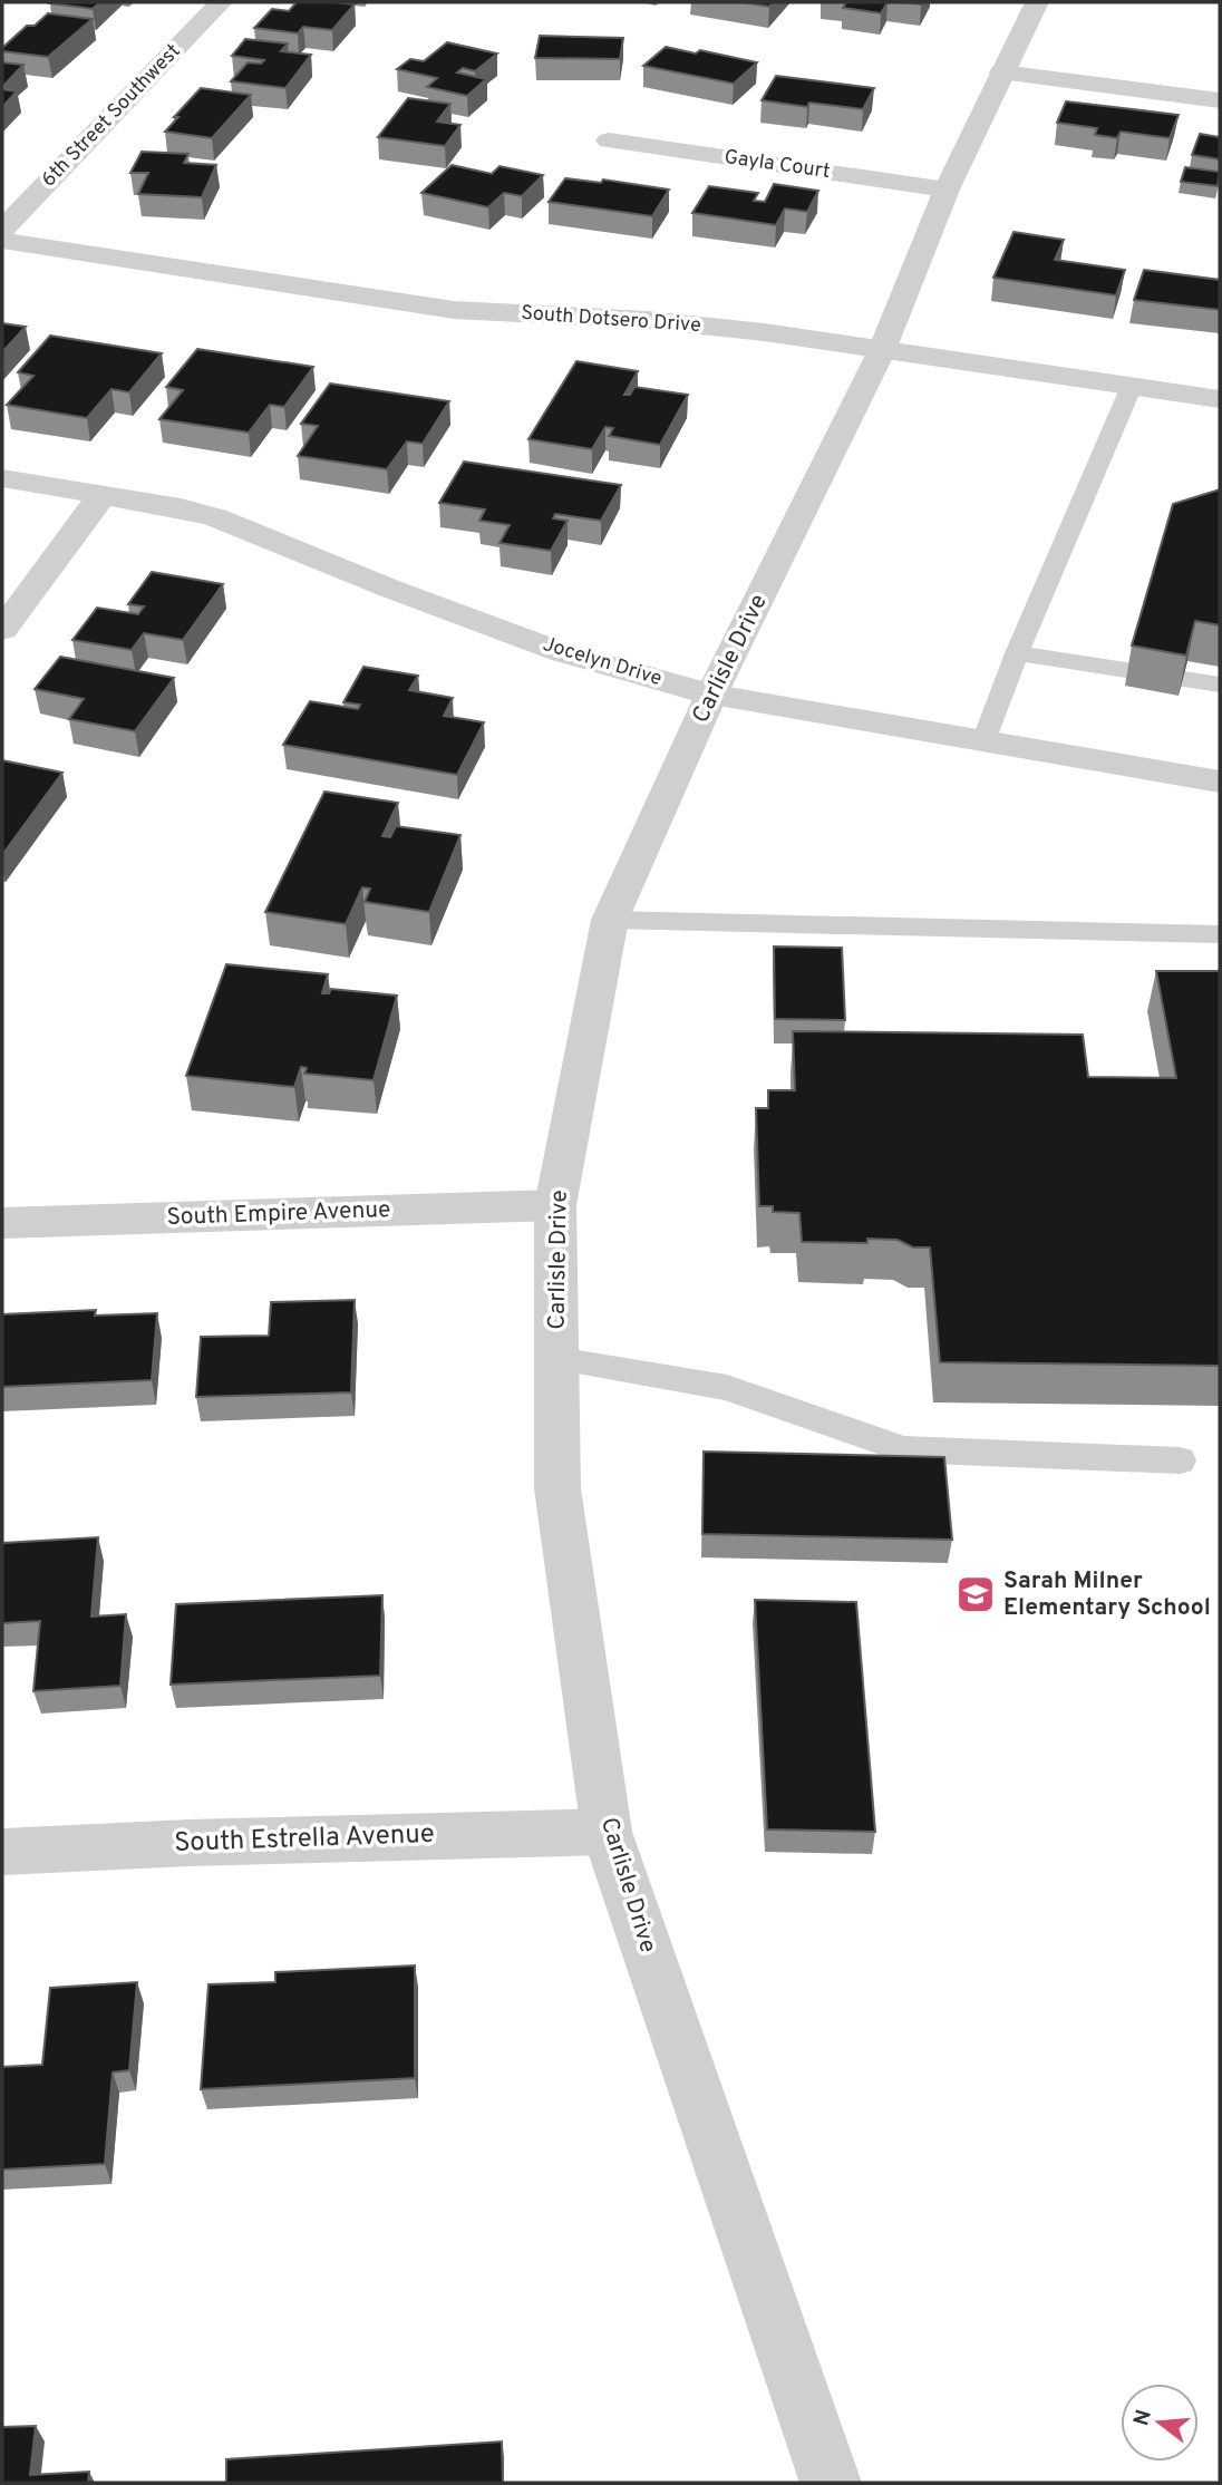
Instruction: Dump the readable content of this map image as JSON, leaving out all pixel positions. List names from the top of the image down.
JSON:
{
  "streets": {
    "street": [
      "6th Street Southwest",
      "Gayla Court",
      "South Dotsero Drive",
      "Carlisle Drive",
      "Jocelyn Drive",
      "South Empire Avenue",
      "South Estrella Avenue"
    ]
  },
  "crossings": [
    ["Gayla Court", "Carlisle Drive"],
    ["South Dotsero Drive", "Carlisle Drive"],
    ["Carlisle Drive", "Jocelyn Drive"],
    ["Carlisle Drive", "South Empire Avenue"],
    ["Carlisle Drive", "South Estrella Avenue"]
  ],
  "places": {
    "school or university": ["Sarah Milner Elementary School"]
  },
  "north": "left"
}
